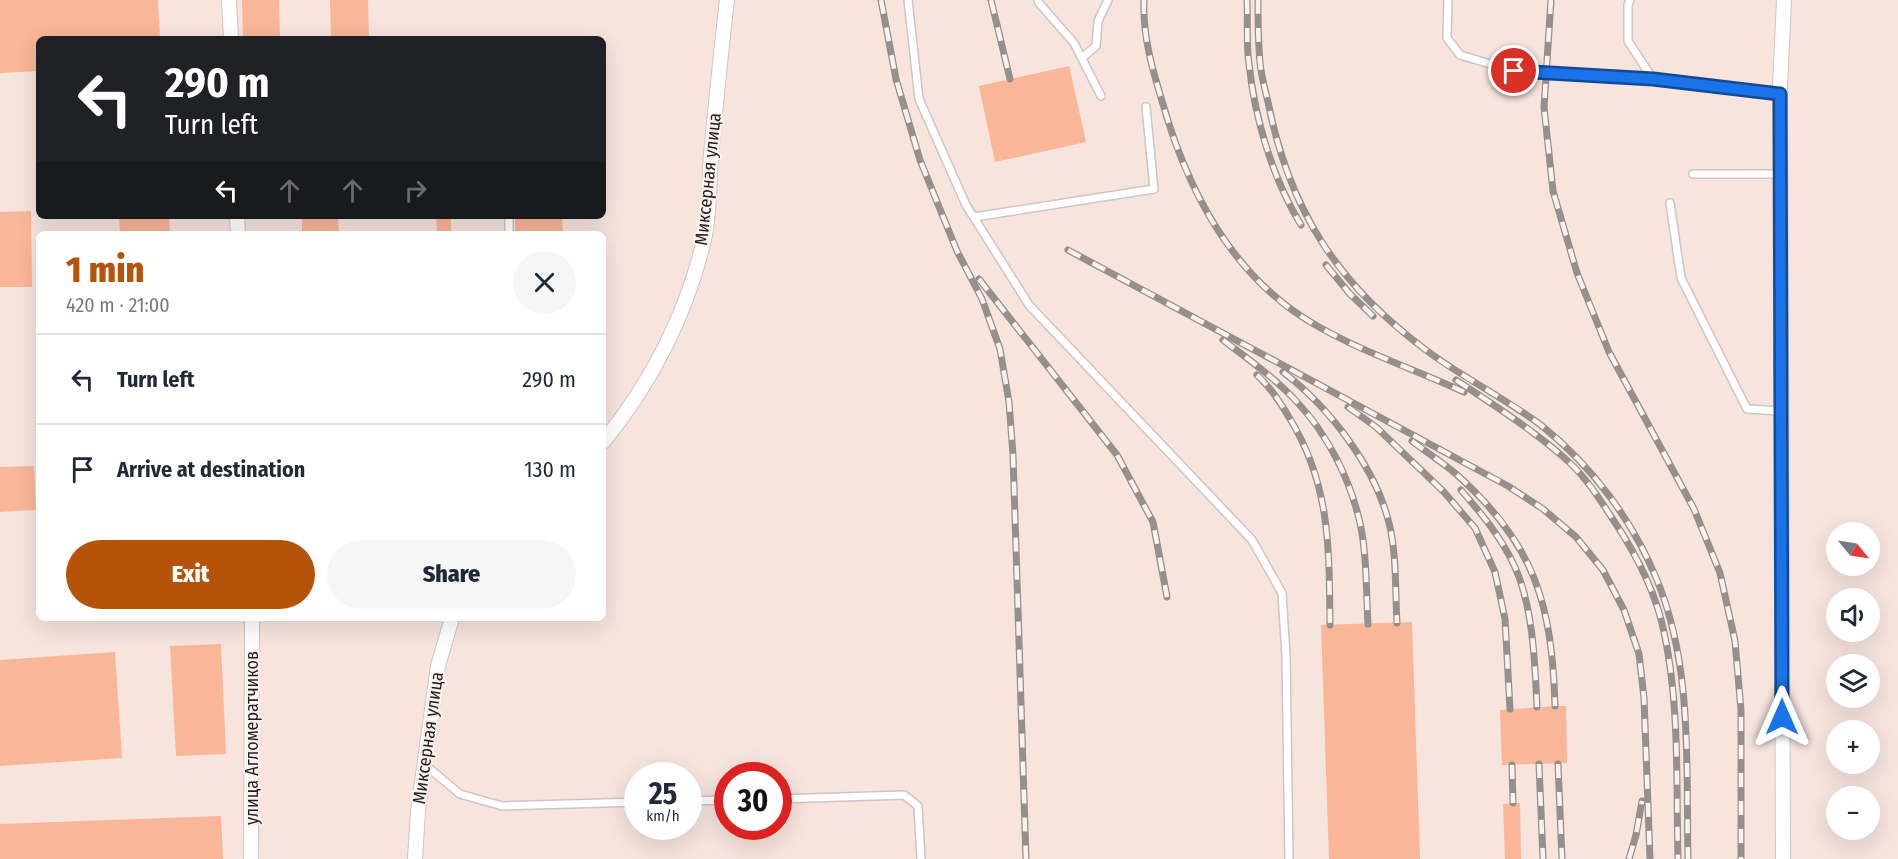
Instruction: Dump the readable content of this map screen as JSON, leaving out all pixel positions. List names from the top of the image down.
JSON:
{
  "streets": {
    "street": ["Миксерная улица", "улица Агломератчиков"]
  },
  "north": "bottom right",
  "page": {
    "turn": ["290 m", "Turn left"],
    "heading": ["1 min", "420 m · 21:00"],
    "list": [
      {
        "name": "Turn left",
        "value": "290 m"
      },
      {
        "name": "Arrive at destination",
        "value": "130 m"
      }
    ],
    "map_buttons": ["+", "−"],
    "buttons": ["Exit", "Share"],
    "speed": "25 km/h",
    "limit": "30"
  }
}
